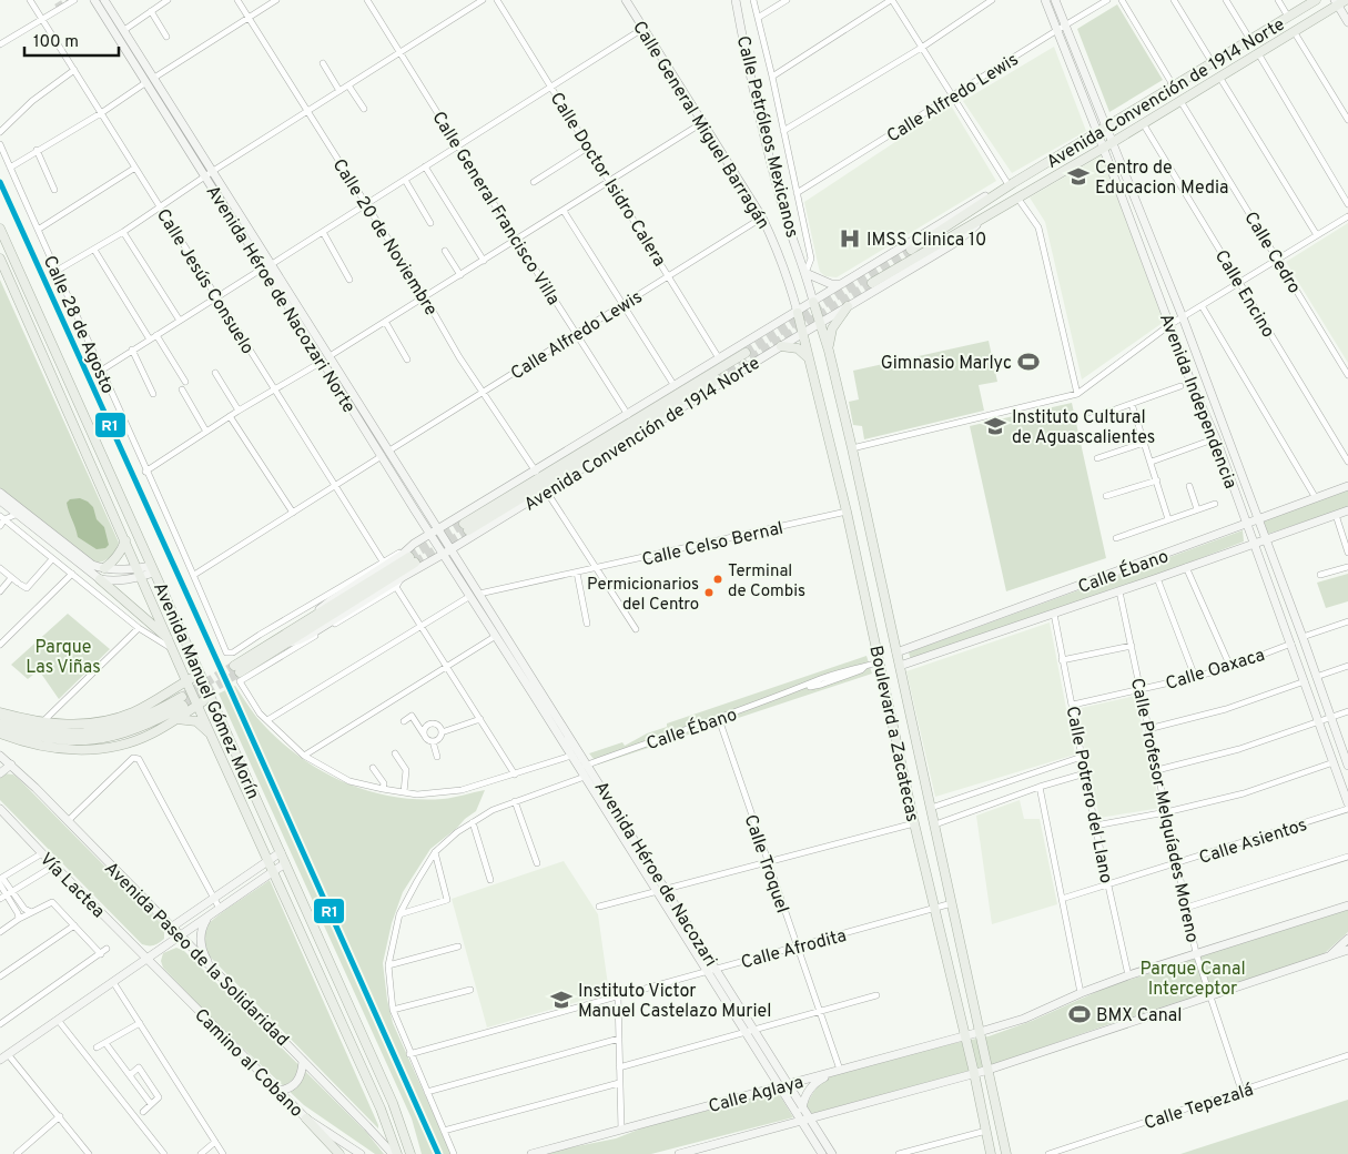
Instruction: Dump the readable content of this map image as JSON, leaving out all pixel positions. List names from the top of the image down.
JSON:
{
  "streets": {
    "main road": [
      "Avenida Convención de 1914 Norte",
      "Calle General Miguel Barragán",
      "Calle Petróleos Mexicanos",
      "Avenida Héroe de Nacozari Norte",
      "Avenida Independencia",
      "Calle Ébano",
      "Avenida Manuel Gómez Morín",
      "Boulevard a Zacatecas",
      "Avenida Héroe de Nacozari",
      "Vía Lactea",
      "Avenida Paseo de la Solidaridad",
      "Camino al Cobano",
      "Calle Aglaya"
    ],
    "street": [
      "Calle Alfredo Lewis",
      "Calle Doctor Isidro Calera",
      "Calle General Francisco Villa",
      "Calle 20 de Noviembre",
      "Calle Cedro",
      "Calle Jesús Consuelo",
      "Calle Encino",
      "Calle 28 de Agosto",
      "Calle Celso Bernal",
      "Calle Oaxaca",
      "Calle Potrero del Llano",
      "Calle Profesor Melquíades Moreno",
      "Calle Asientos",
      "Calle Troquel",
      "Calle Afrodita",
      "Calle Tepezalá"
    ]
  },
  "crossings": [
    ["Avenida Convención de 1914 Norte", "Calle General Miguel Barragán"],
    ["Avenida Convención de 1914 Norte", "Calle Petróleos Mexicanos"],
    ["Avenida Convención de 1914 Norte", "Calle Doctor Isidro Calera"],
    ["Avenida Convención de 1914 Norte", "Calle General Francisco Villa"],
    ["Avenida Convención de 1914 Norte", "Calle 20 de Noviembre"],
    ["Avenida Convención de 1914 Norte", "Calle Cedro"],
    ["Avenida Convención de 1914 Norte", "Calle Jesús Consuelo"],
    ["Avenida Convención de 1914 Norte", "Calle Encino"],
    ["Avenida Convención de 1914 Norte", "Avenida Héroe de Nacozari Norte"],
    ["Avenida Convención de 1914 Norte", "Calle 28 de Agosto"],
    ["Avenida Convención de 1914 Norte", "Avenida Independencia"],
    ["Avenida Convención de 1914 Norte", "Boulevard a Zacatecas"],
    ["Calle Alfredo Lewis", "Calle General Miguel Barragán"],
    ["Calle Alfredo Lewis", "Calle Petróleos Mexicanos"],
    ["Calle Alfredo Lewis", "Calle Doctor Isidro Calera"],
    ["Calle Alfredo Lewis", "Calle General Francisco Villa"],
    ["Calle Alfredo Lewis", "Calle 20 de Noviembre"],
    ["Calle Alfredo Lewis", "Avenida Héroe de Nacozari Norte"],
    ["Calle Alfredo Lewis", "Avenida Independencia"],
    ["Calle General Miguel Barragán", "Boulevard a Zacatecas"],
    ["Calle Petróleos Mexicanos", "Boulevard a Zacatecas"],
    ["Avenida Héroe de Nacozari Norte", "Calle Celso Bernal"],
    ["Avenida Héroe de Nacozari Norte", "Avenida Héroe de Nacozari"],
    ["Avenida Independencia", "Calle Ébano"],
    ["Avenida Independencia", "Calle Oaxaca"],
    ["Calle Celso Bernal", "Boulevard a Zacatecas"],
    ["Calle Celso Bernal", "Avenida Héroe de Nacozari"],
    ["Calle Ébano", "Boulevard a Zacatecas"],
    ["Calle Ébano", "Calle Potrero del Llano"],
    ["Calle Ébano", "Calle Profesor Melquíades Moreno"],
    ["Calle Ébano", "Calle Troquel"],
    ["Calle Ébano", "Avenida Héroe de Nacozari"],
    ["Calle Oaxaca", "Calle Potrero del Llano"],
    ["Calle Oaxaca", "Calle Profesor Melquíades Moreno"],
    ["Avenida Manuel Gómez Morín", "Avenida Paseo de la Solidaridad"],
    ["Boulevard a Zacatecas", "Calle Afrodita"],
    ["Boulevard a Zacatecas", "Calle Aglaya"],
    ["Calle Potrero del Llano", "Calle Asientos"],
    ["Calle Potrero del Llano", "Calle Aglaya"],
    ["Calle Profesor Melquíades Moreno", "Calle Asientos"],
    ["Calle Profesor Melquíades Moreno", "Calle Aglaya"],
    ["Calle Profesor Melquíades Moreno", "Calle Tepezalá"],
    ["Calle Troquel", "Calle Afrodita"],
    ["Calle Troquel", "Calle Aglaya"],
    ["Avenida Héroe de Nacozari", "Calle Afrodita"],
    ["Avenida Héroe de Nacozari", "Calle Aglaya"],
    ["Vía Lactea", "Camino al Cobano"]
  ],
  "parks": ["Parque Las Viñas", "Parque Canal Interceptor"],
  "places": {
    "school or university": ["Centro de Educacion Media", "Instituto Cultural de Aguascalientes", "Instituto Victor Manuel Castelazo Muriel"],
    "hospital": ["IMSS Clinica 10"],
    "sports": ["Gimnasio Marlyc", "BMX Canal"],
    "other": ["Terminal de Combis", "Permicionarios del Centro"]
  },
  "lines": ["transit line R1"],
  "scale_bar": "100 m"
}
